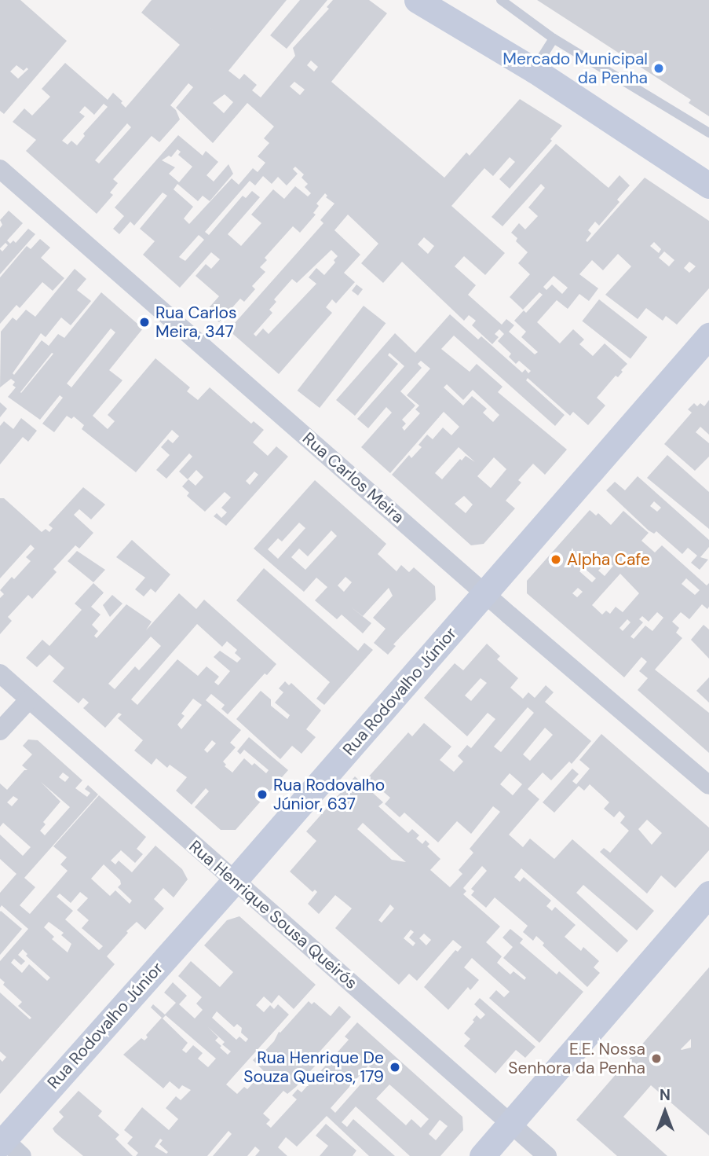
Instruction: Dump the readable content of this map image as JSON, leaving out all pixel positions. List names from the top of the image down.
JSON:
{
  "streets": {
    "main road": ["Rua Rodovalho Júnior"],
    "street": ["Rua Carlos Meira", "Rua Henrique Sousa Queirós"]
  },
  "crossings": [
    ["Rua Carlos Meira", "Rua Rodovalho Júnior"],
    ["Rua Rodovalho Júnior", "Rua Henrique Sousa Queirós"]
  ],
  "places": [
    "Mercado Municipal da Penha",
    "Rua Carlos Meira, 347",
    "Alpha Cafe",
    "Rua Rodovalho Júnior, 637",
    "E.E. Nossa Senhora da Penha",
    "Rua Henrique De Souza Queiros, 179"
  ],
  "north": "top"
}
